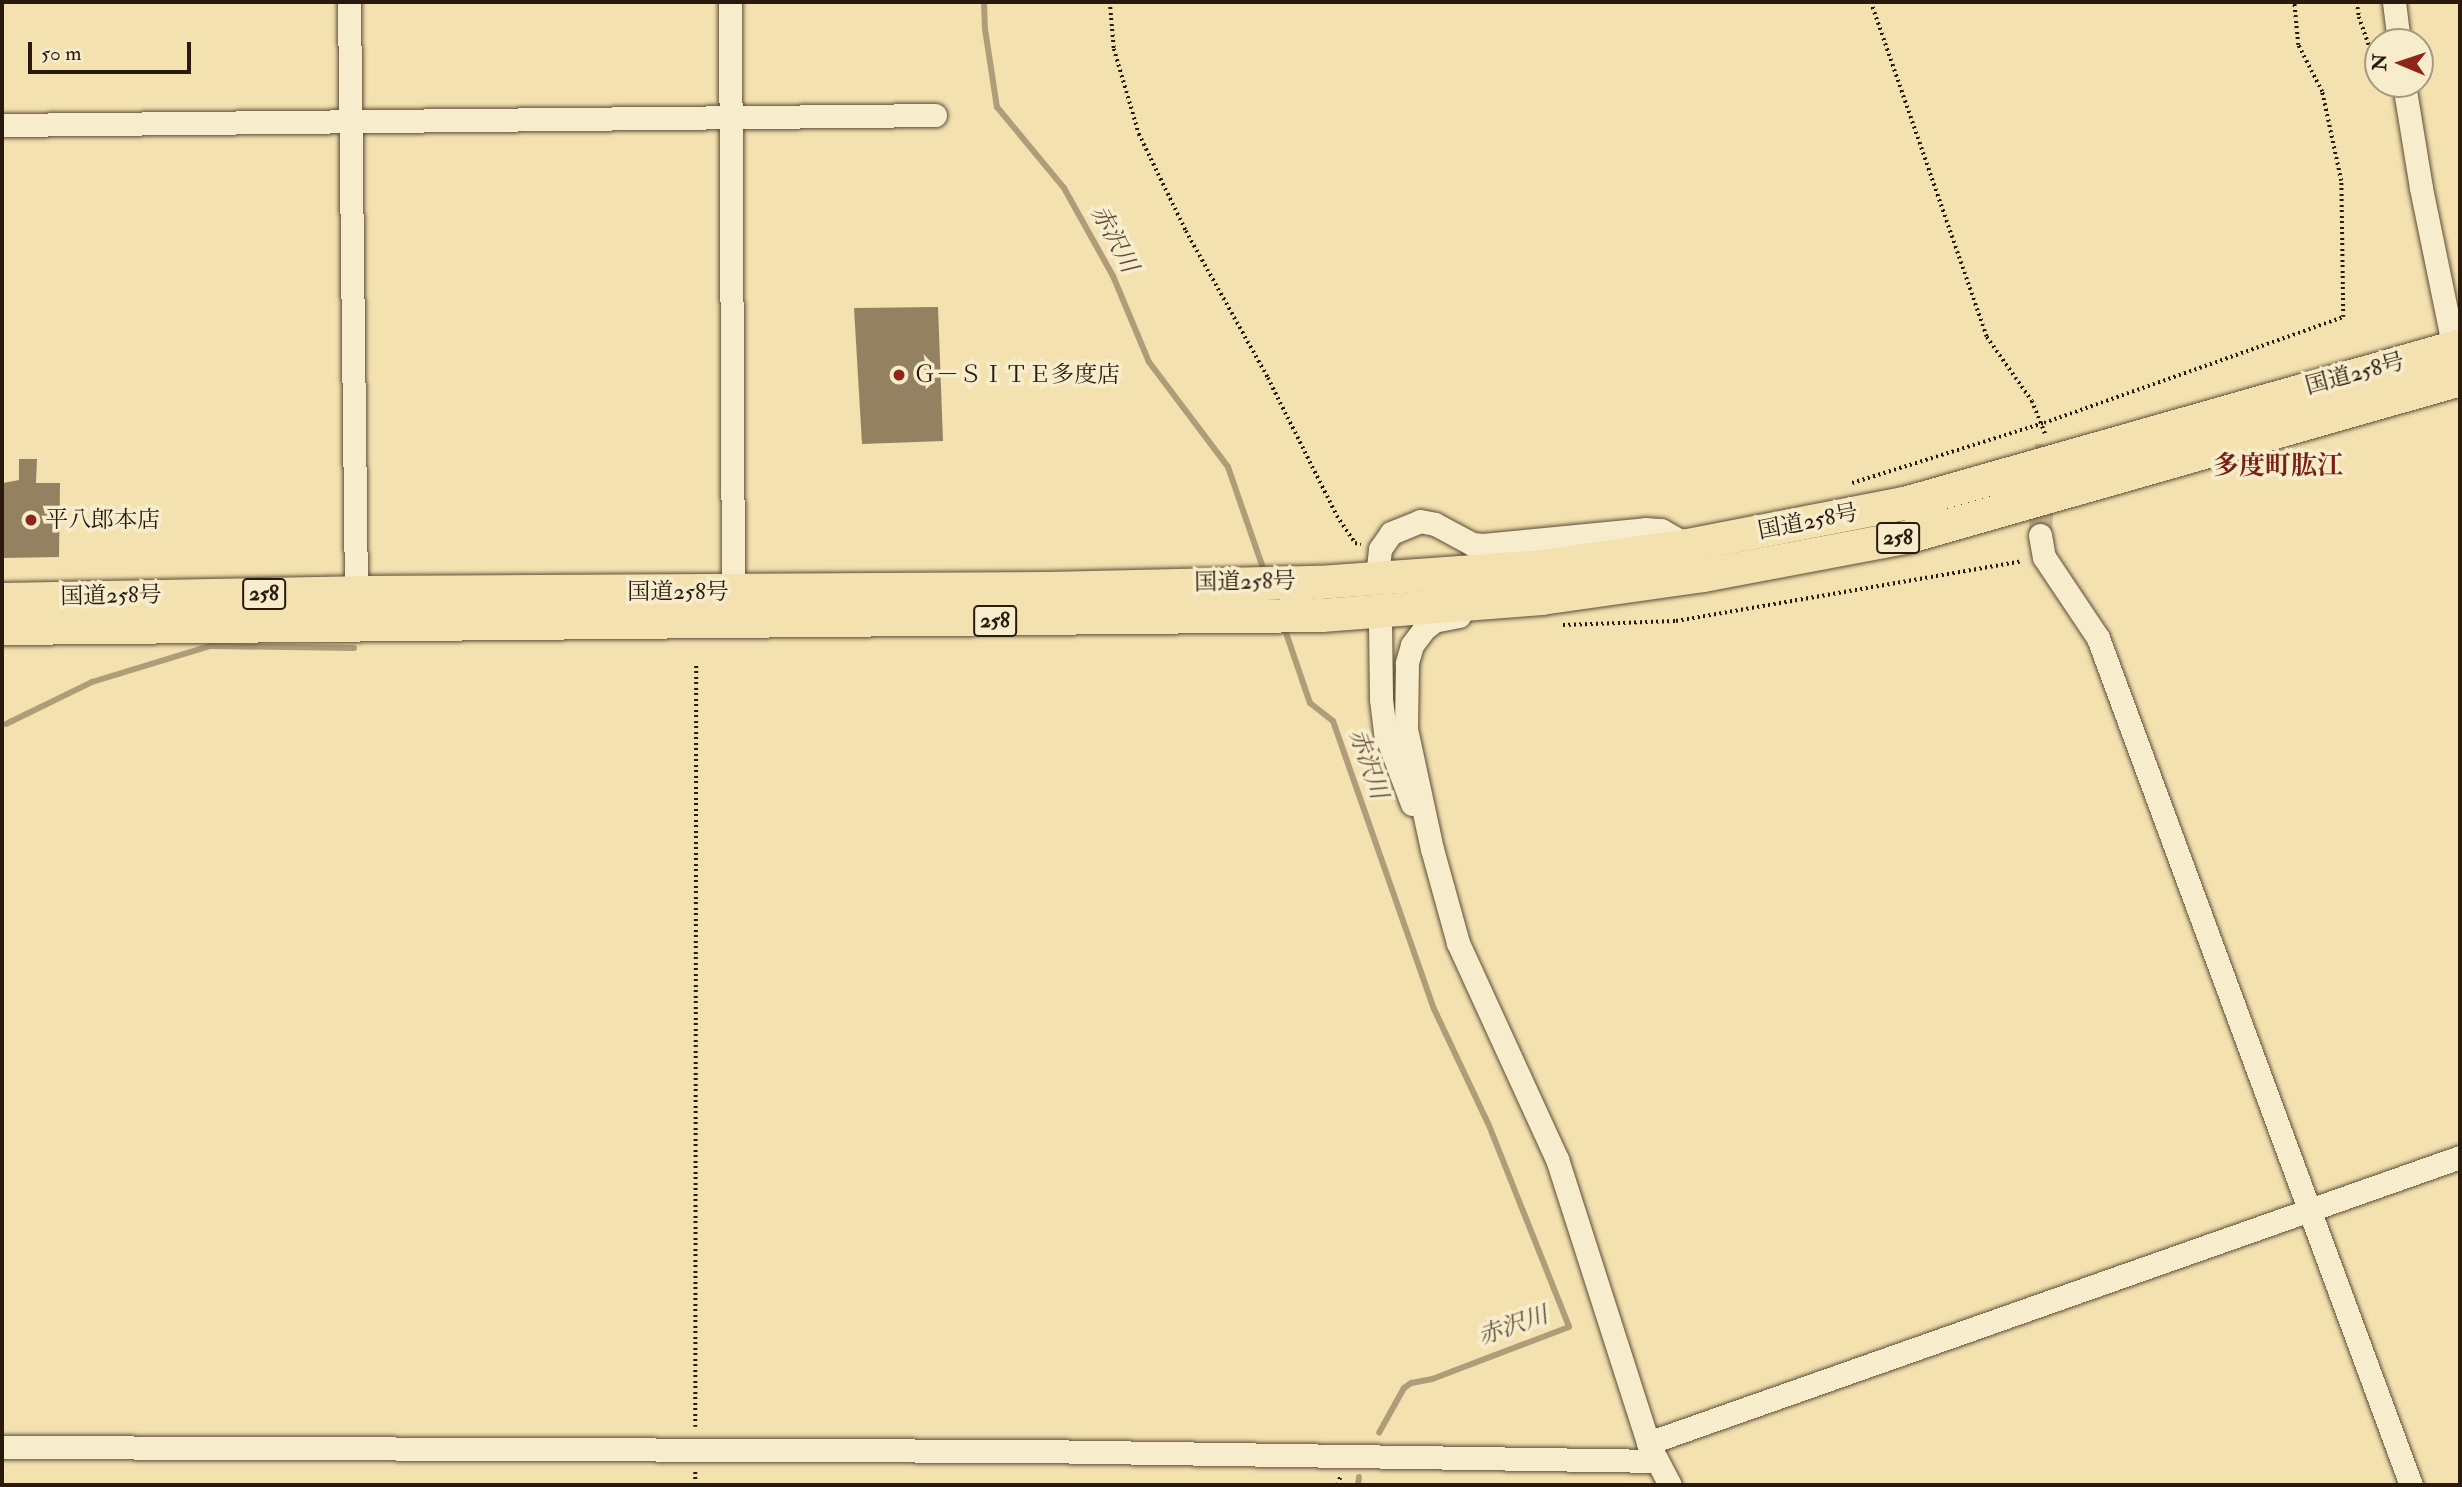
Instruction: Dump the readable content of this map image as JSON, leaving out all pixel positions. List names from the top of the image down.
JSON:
{
  "streets": {
    "highway": ["国道258号", "258"]
  },
  "districts": ["多度町肱江"],
  "water": ["赤沢川"],
  "places": ["Ｇ－ＳＩＴＥ多度店", "平八郎本店"],
  "scale_bar": "50 m",
  "north": "left"
}
